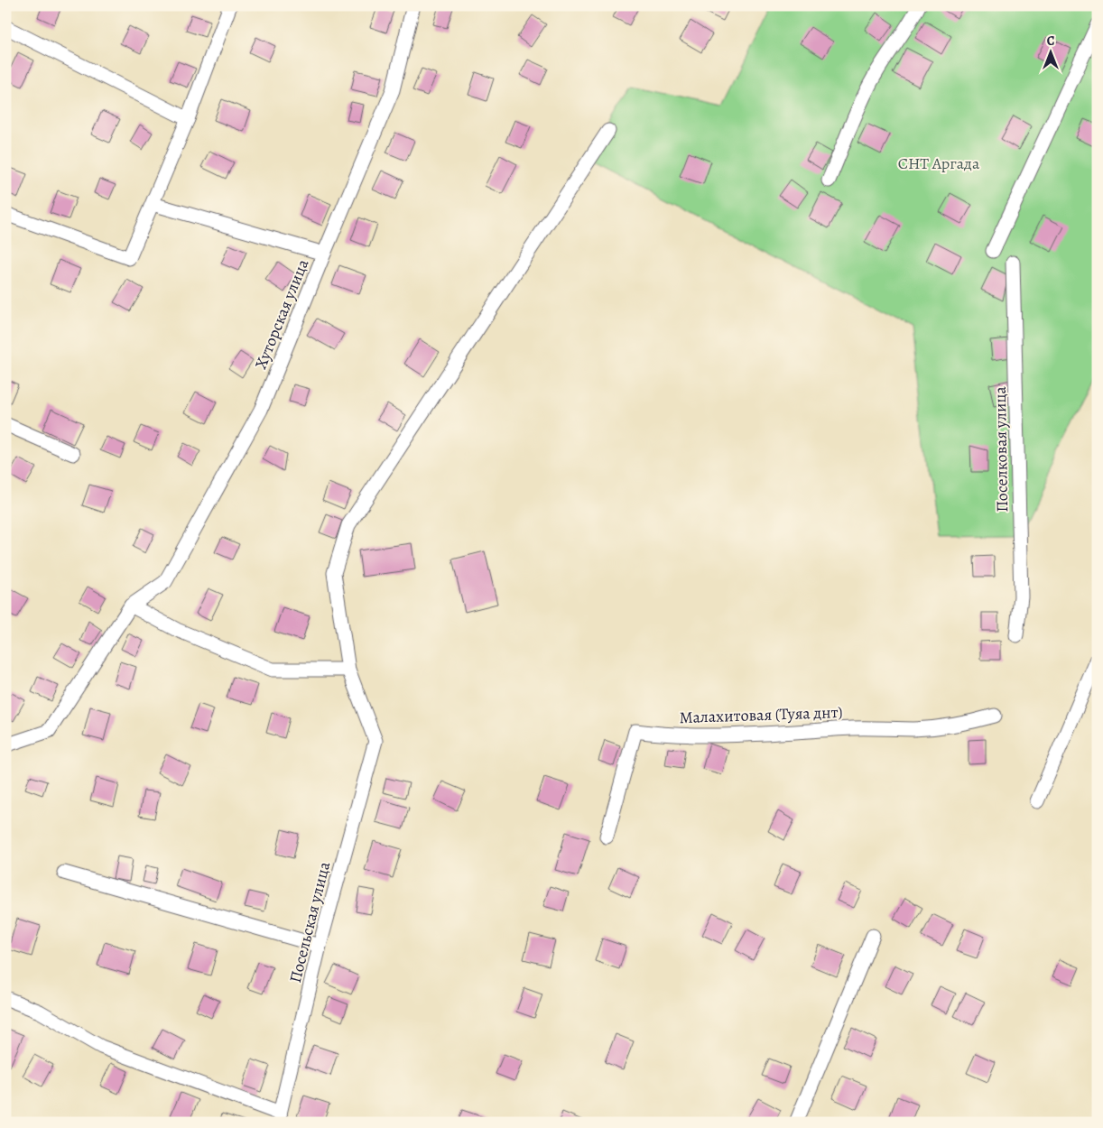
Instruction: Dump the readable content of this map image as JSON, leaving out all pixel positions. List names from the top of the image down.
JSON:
{
  "streets": {
    "street": [
      "Хуторская улица",
      "Поселковая улица",
      "Малахитовая (Туяа днт)",
      "Посельская улица"
    ]
  },
  "parks": ["СНТ Аргада"],
  "north": "top"
}
